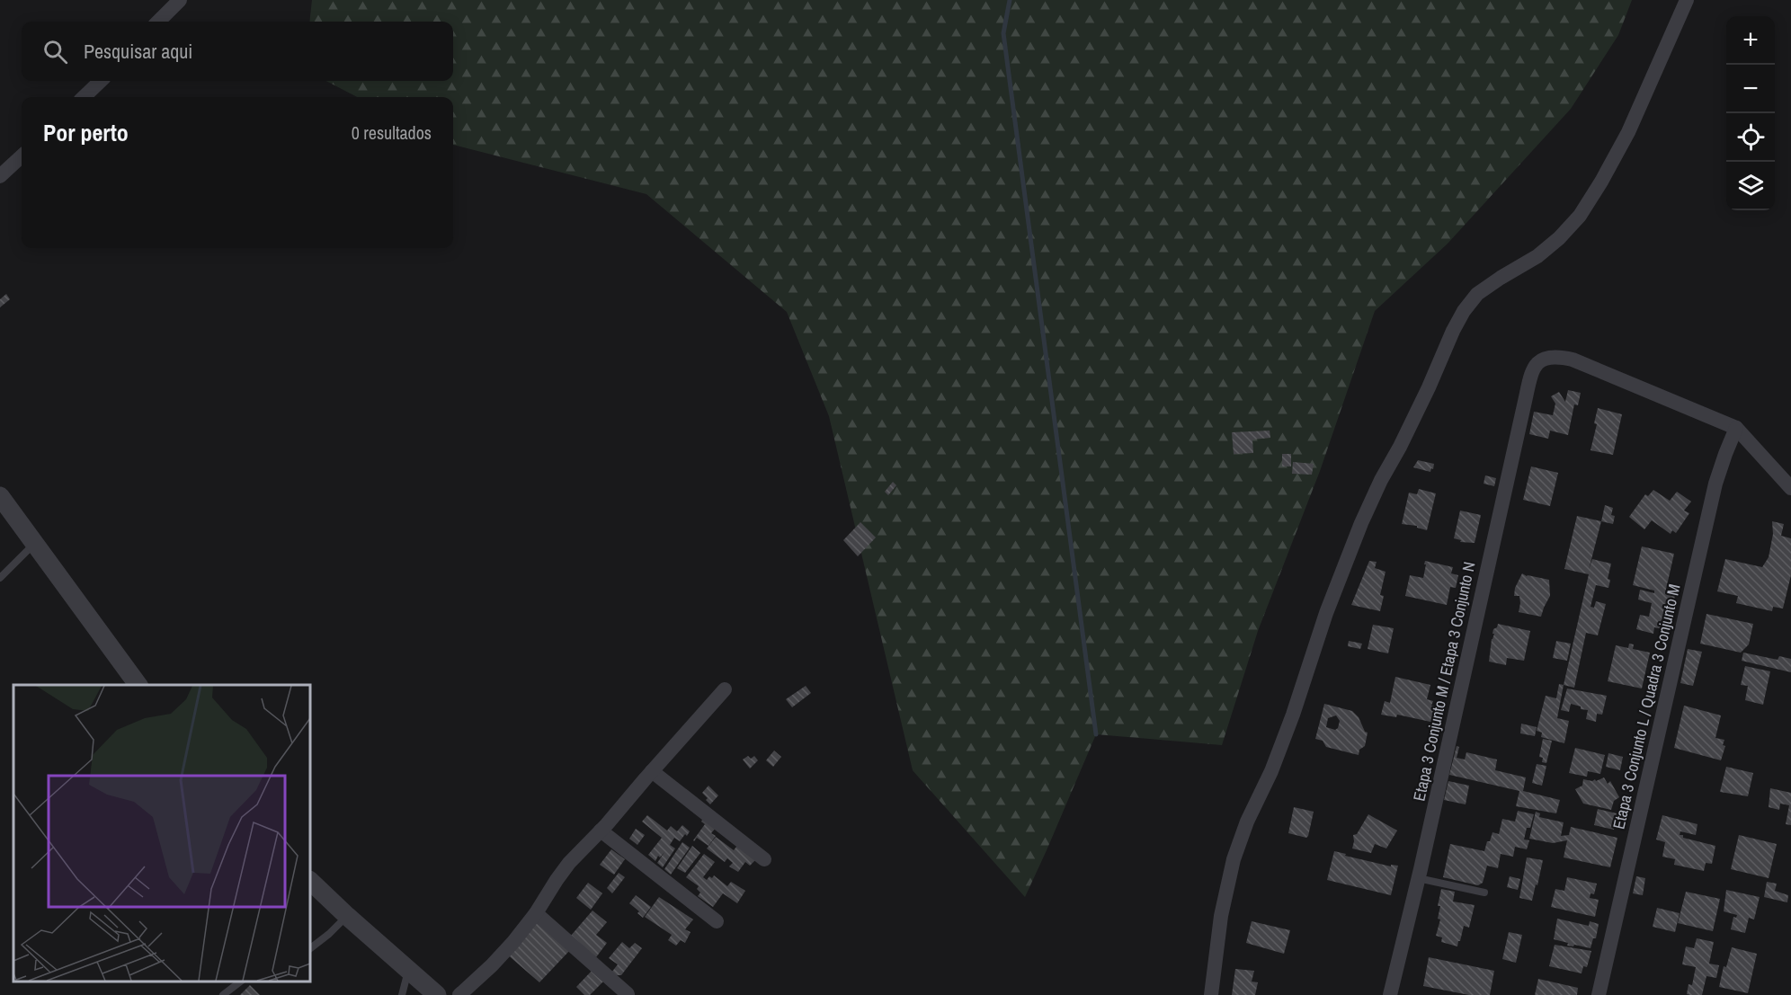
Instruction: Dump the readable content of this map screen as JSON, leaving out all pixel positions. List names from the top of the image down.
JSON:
{
  "streets": {
    "street": ["Etapa 3 Conjunto M / Etapa 3 Conjunto N", "Etapa 3 Conjunto L / Quadra 3 Conjunto M"]
  },
  "crossings": [
    ["Etapa 3 Conjunto M / Etapa 3 Conjunto N", "Etapa 3 Conjunto L / Quadra 3 Conjunto M"]
  ],
  "page": {
    "map_buttons": ["+", "−"],
    "search": "Pesquisar aqui",
    "heading": ["Por perto", "0 resultados"]
  }
}
